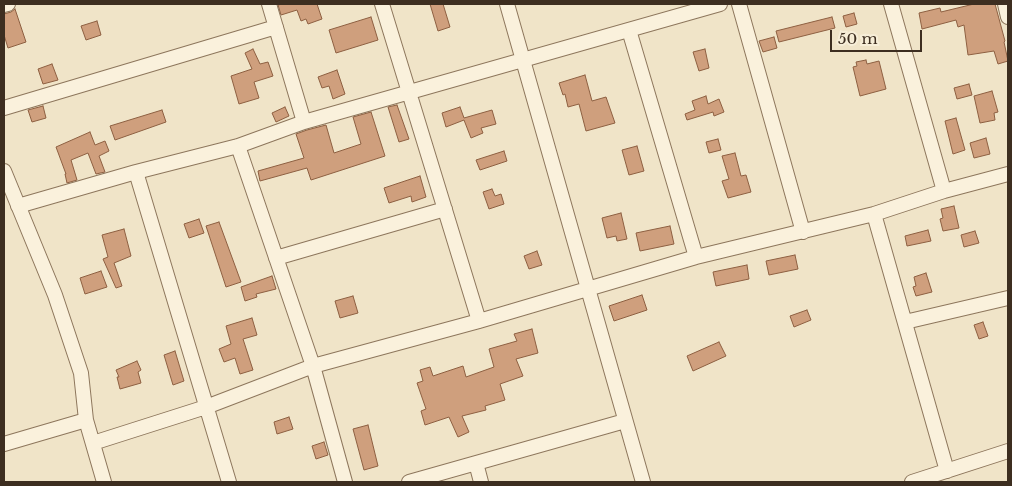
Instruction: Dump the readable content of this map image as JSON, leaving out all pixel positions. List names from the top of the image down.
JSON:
{
  "scale_bar": "50 m"
}
